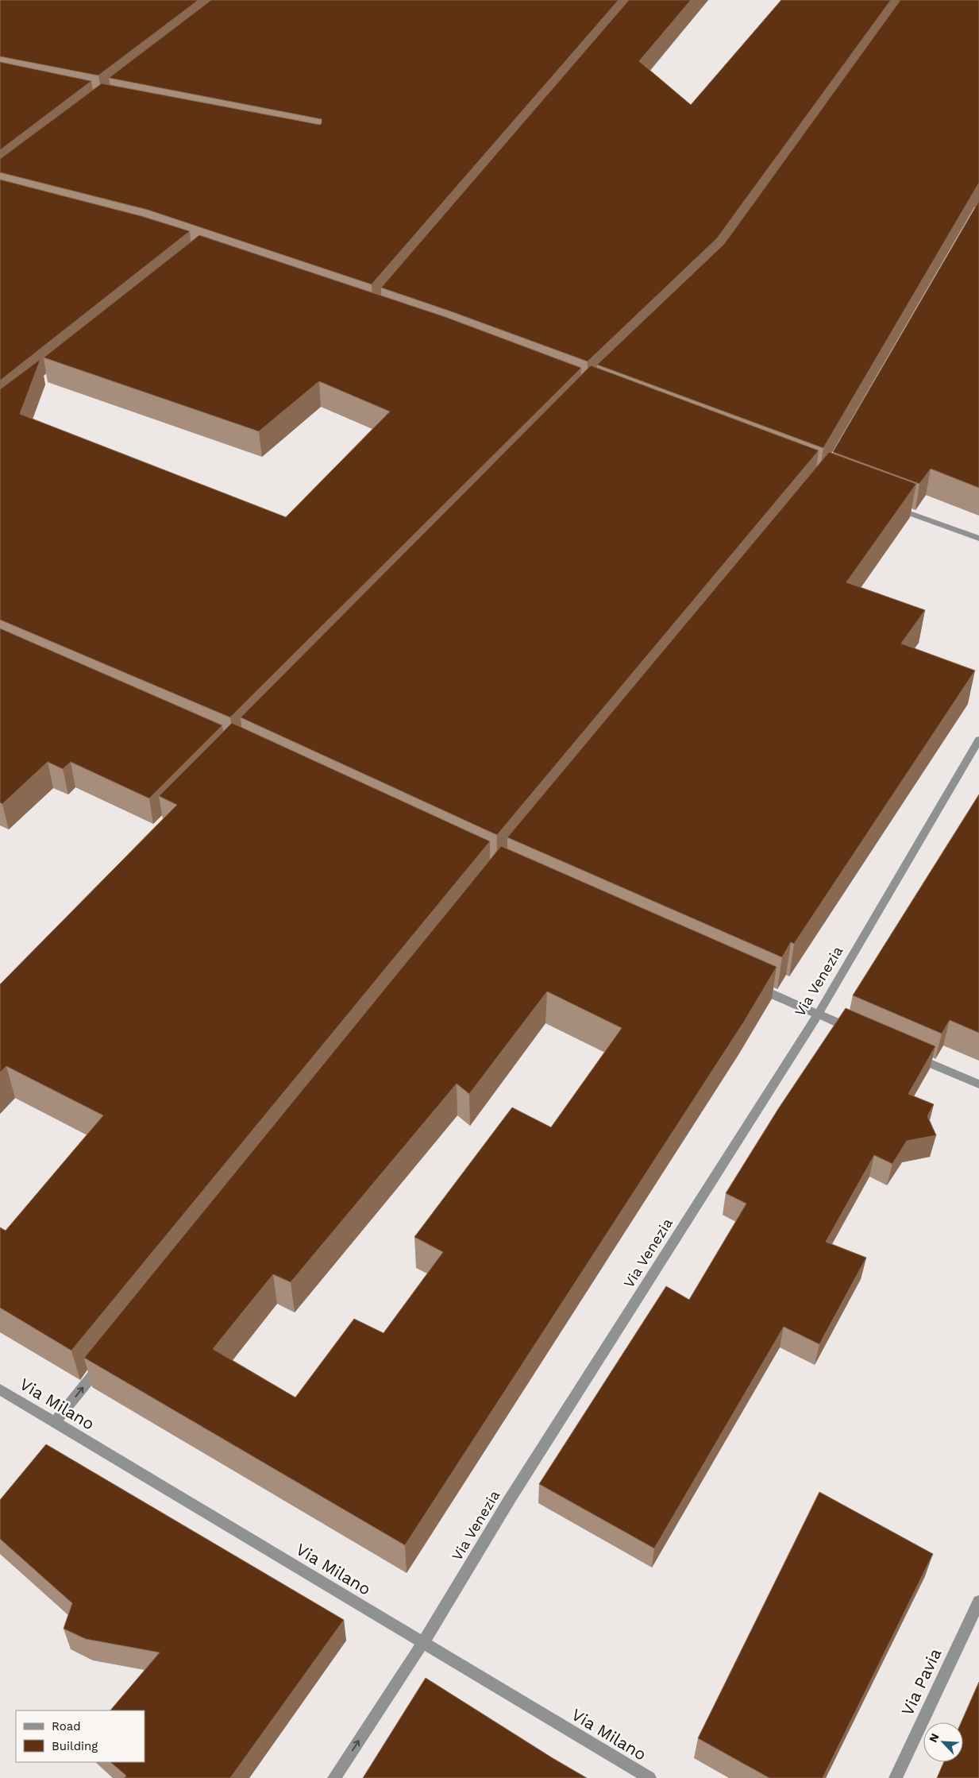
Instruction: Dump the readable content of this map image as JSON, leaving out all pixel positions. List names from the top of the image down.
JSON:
{
  "streets": {
    "street": ["Via Venezia", "Via Milano", "Via Pavia"]
  },
  "crossings": [
    ["Via Venezia", "Via Milano"]
  ],
  "legend": ["Road", "Building"],
  "north": "top left"
}
